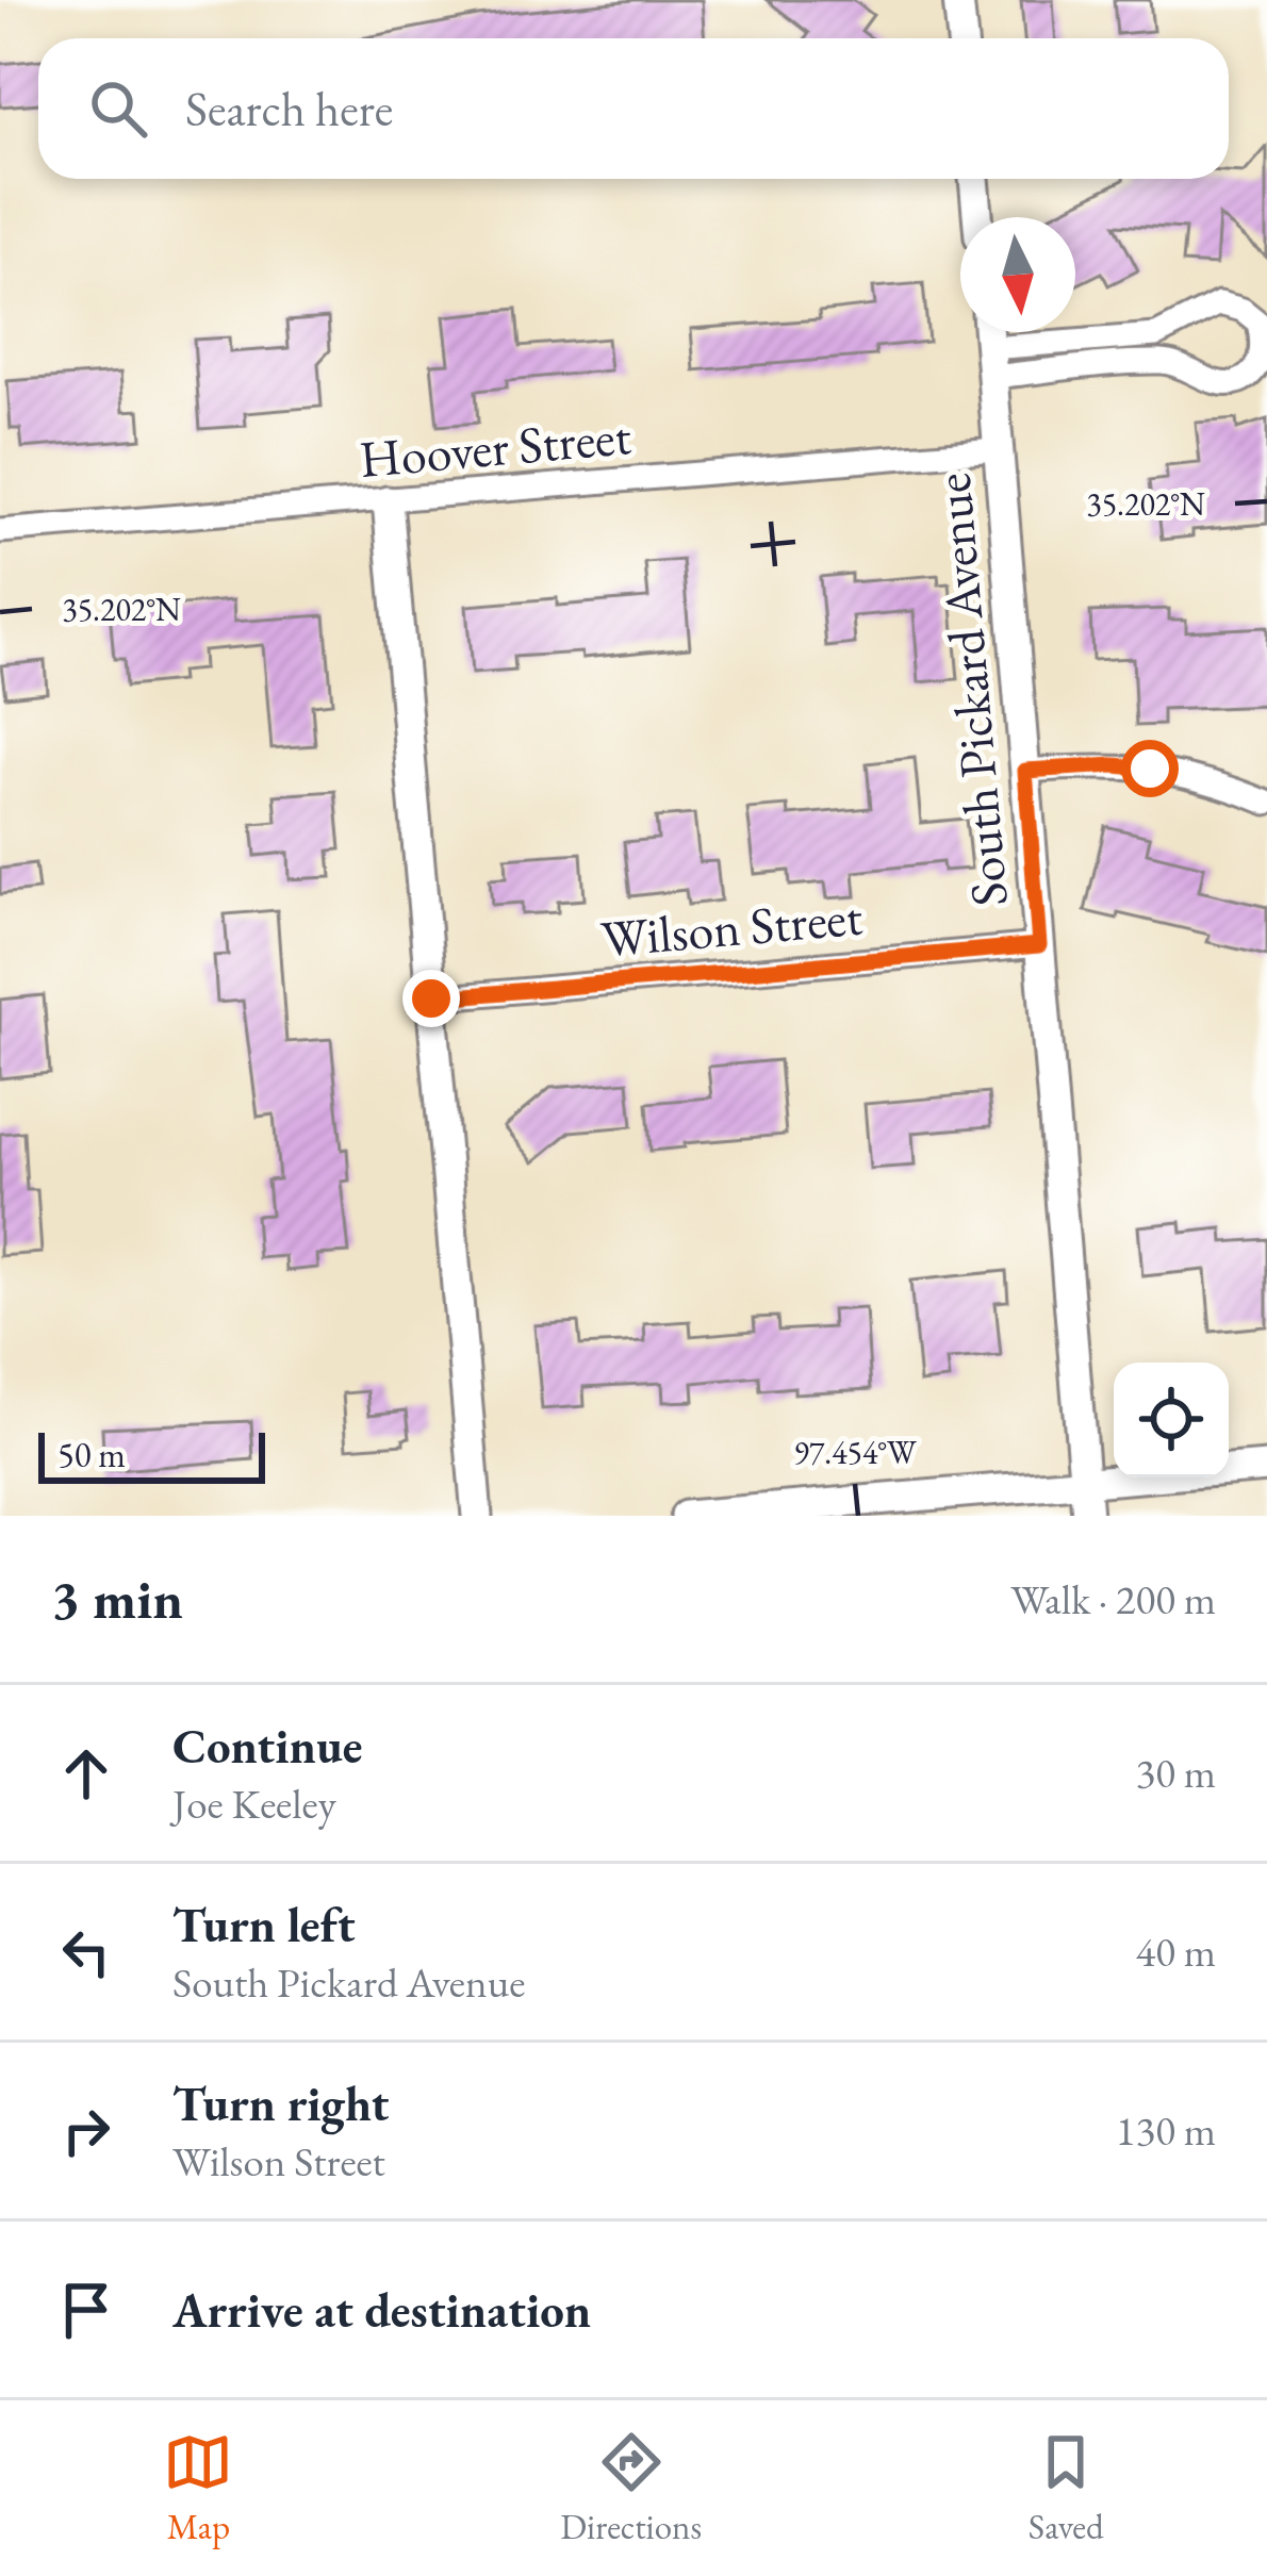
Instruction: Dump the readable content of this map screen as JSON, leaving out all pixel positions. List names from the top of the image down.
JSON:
{
  "streets": {
    "street": ["Hoover Street", "South Pickard Avenue", "Wilson Street"]
  },
  "crossings": [
    ["Hoover Street", "South Pickard Avenue"],
    ["South Pickard Avenue", "Wilson Street"]
  ],
  "scale_bar": "50 m",
  "north": "bottom",
  "page": {
    "search": "Search here",
    "scale": "50 m",
    "heading": ["3 min", "Walk · 200 m"],
    "list": [
      ["Continue", "Joe Keeley", "30 m"],
      ["Turn left", "South Pickard Avenue", "40 m"],
      ["Turn right", "Wilson Street", "130 m"],
      "Arrive at destination"
    ],
    "nav": ["Map", "Directions", "Saved"]
  },
  "coordinates": ["35.202°N", "97.454°W"]
}
